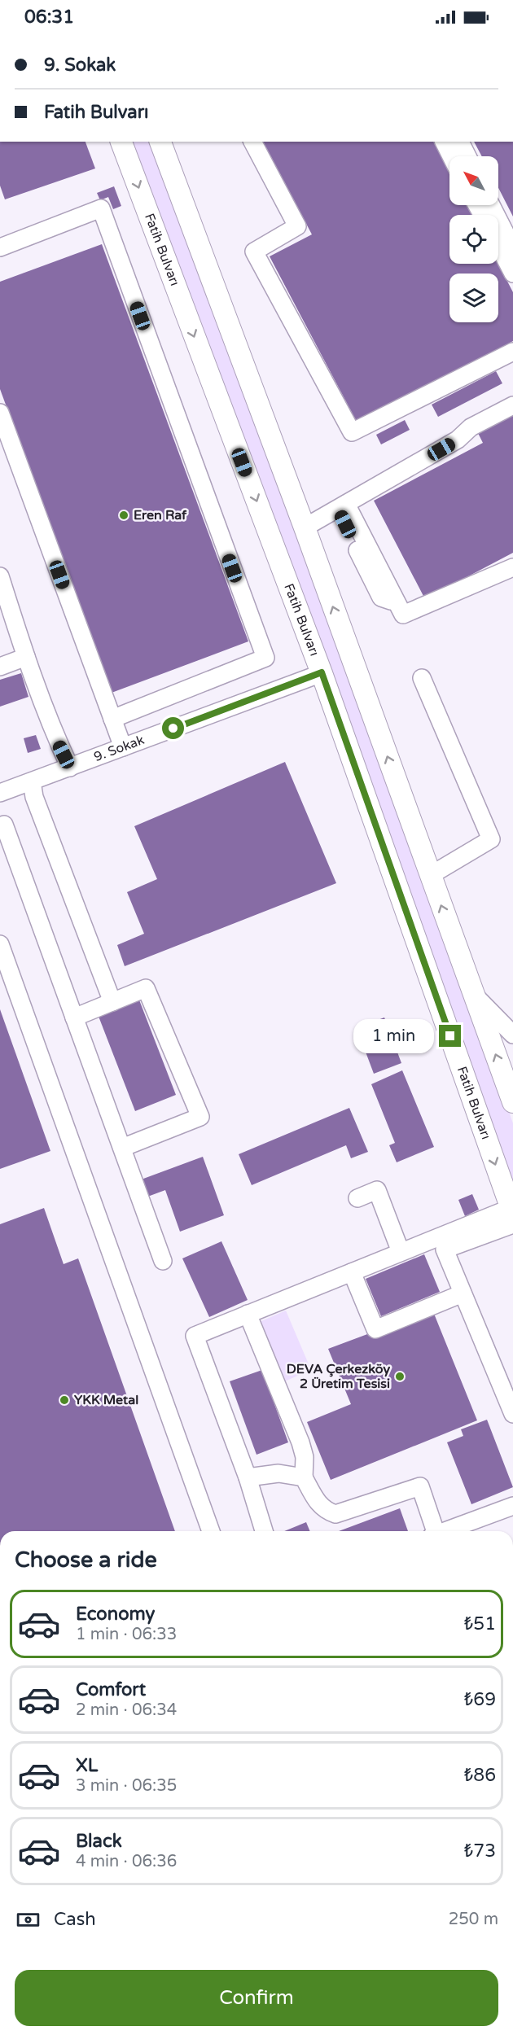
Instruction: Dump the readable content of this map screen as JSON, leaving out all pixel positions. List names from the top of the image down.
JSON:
{
  "streets": {
    "main road": ["Fatih Bulvarı"],
    "street": ["9. Sokak"]
  },
  "crossings": [
    ["Fatih Bulvarı", "9. Sokak"]
  ],
  "places": ["Eren Raf", "DEVA Çerkezköy 2 Üretim Tesisi", "YKK Metal"],
  "north": "top left",
  "page": {
    "status": "06:31",
    "banner": ["9. Sokak", "Fatih Bulvarı"],
    "bubble": "1 min",
    "heading": "Choose a ride",
    "list": [
      {
        "name": "Economy",
        "note": "1 min · 06:33",
        "value": "₺51"
      },
      {
        "name": "Comfort",
        "note": "2 min · 06:34",
        "value": "₺69"
      },
      {
        "name": "XL",
        "note": "3 min · 06:35",
        "value": "₺86"
      },
      {
        "name": "Black",
        "note": "4 min · 06:36",
        "value": "₺73"
      }
    ],
    "pay": ["Cash", "250 m"],
    "buttons": "Confirm"
  }
}
